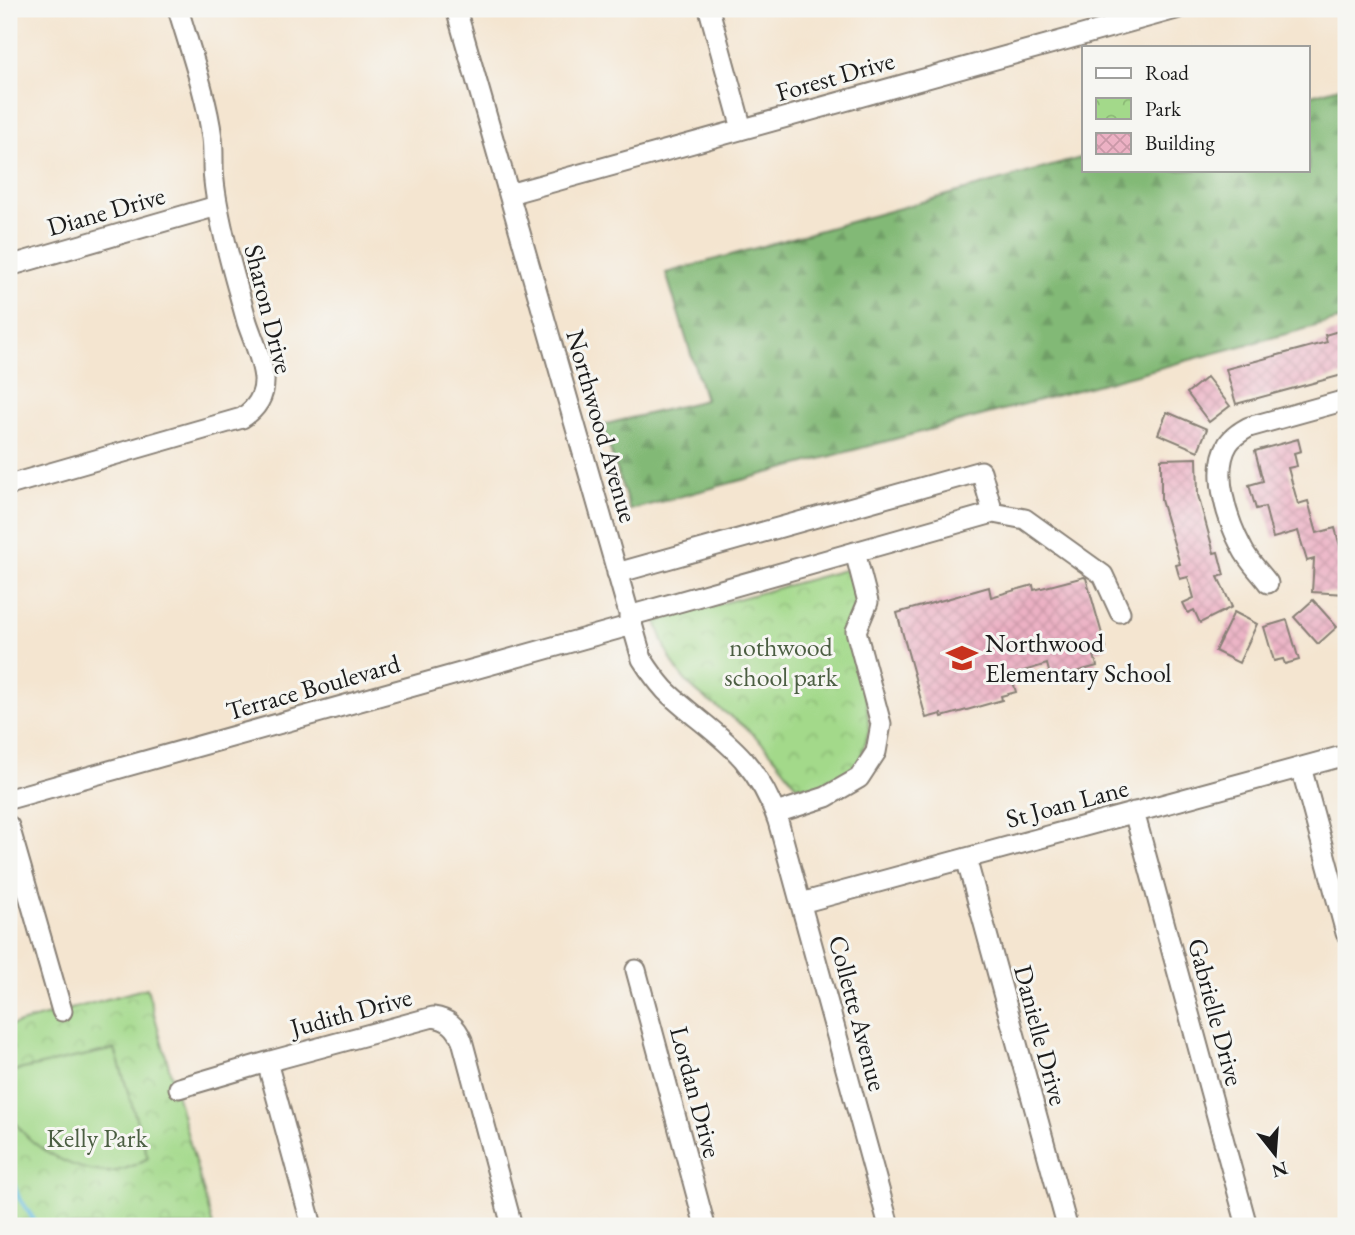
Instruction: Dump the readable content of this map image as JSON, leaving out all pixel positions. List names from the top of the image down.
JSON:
{
  "streets": {
    "street": [
      "Forest Drive",
      "Diane Drive",
      "Sharon Drive",
      "Northwood Avenue",
      "Terrace Boulevard",
      "St Joan Lane",
      "Judith Drive",
      "Gabrielle Drive",
      "Collette Avenue",
      "Danielle Drive",
      "Lordan Drive"
    ]
  },
  "crossings": [
    ["Forest Drive", "Northwood Avenue"],
    ["Diane Drive", "Sharon Drive"],
    ["Northwood Avenue", "Terrace Boulevard"],
    ["Northwood Avenue", "Collette Avenue"],
    ["St Joan Lane", "Gabrielle Drive"],
    ["St Joan Lane", "Collette Avenue"],
    ["St Joan Lane", "Danielle Drive"]
  ],
  "parks": ["nothwood school park", "Kelly Park"],
  "places": {
    "school or university": ["Northwood Elementary School"]
  },
  "legend": ["Road", "Park", "Building"],
  "north": "bottom"
}
